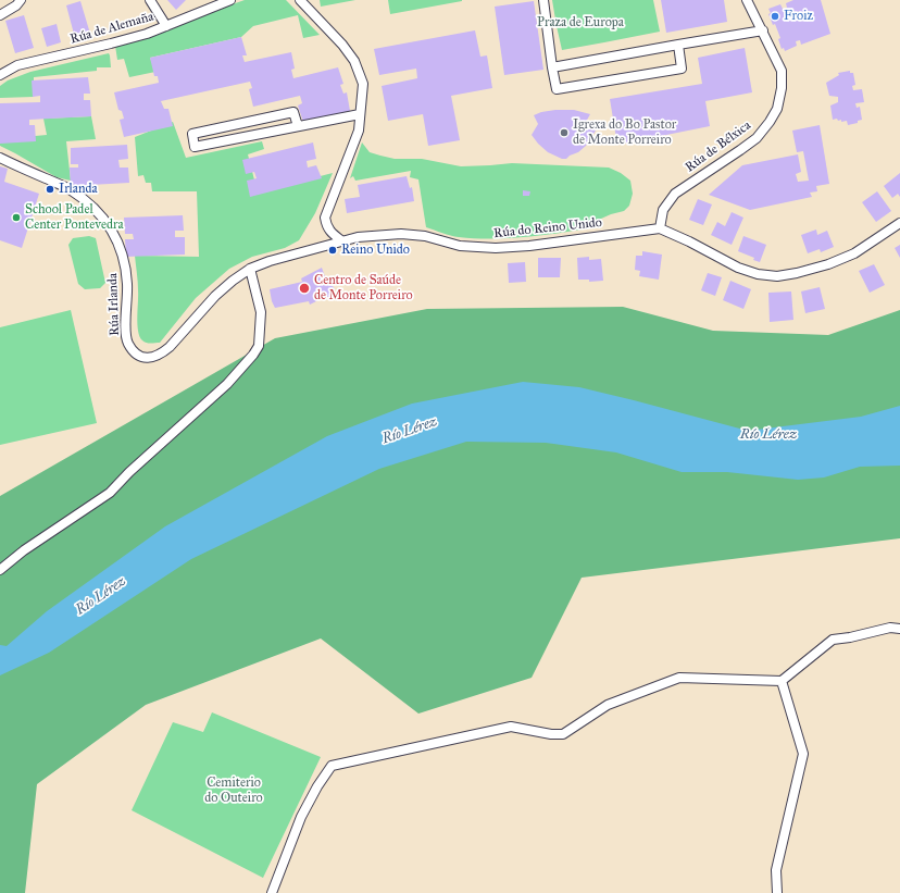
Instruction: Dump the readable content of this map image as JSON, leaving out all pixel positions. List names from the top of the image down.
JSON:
{
  "streets": {
    "street": [
      "Rúa de Alemaña",
      "Rúa de Bélxica",
      "Rúa do Reino Unido",
      "Rúa Irlanda"
    ]
  },
  "crossings": [
    ["Rúa de Bélxica", "Rúa do Reino Unido"],
    ["Rúa do Reino Unido", "Rúa Irlanda"]
  ],
  "water": ["Río Lérez"],
  "parks": ["Praza de Europa", "Cemiterio do Outeiro"],
  "places": [
    "Froiz",
    "Igrexa do Bo Pastor de Monte Porreiro",
    "Irlanda",
    "School Padel Center Pontevedra",
    "Reino Unido",
    "Centro de Saúde de Monte Porreiro"
  ]
}
